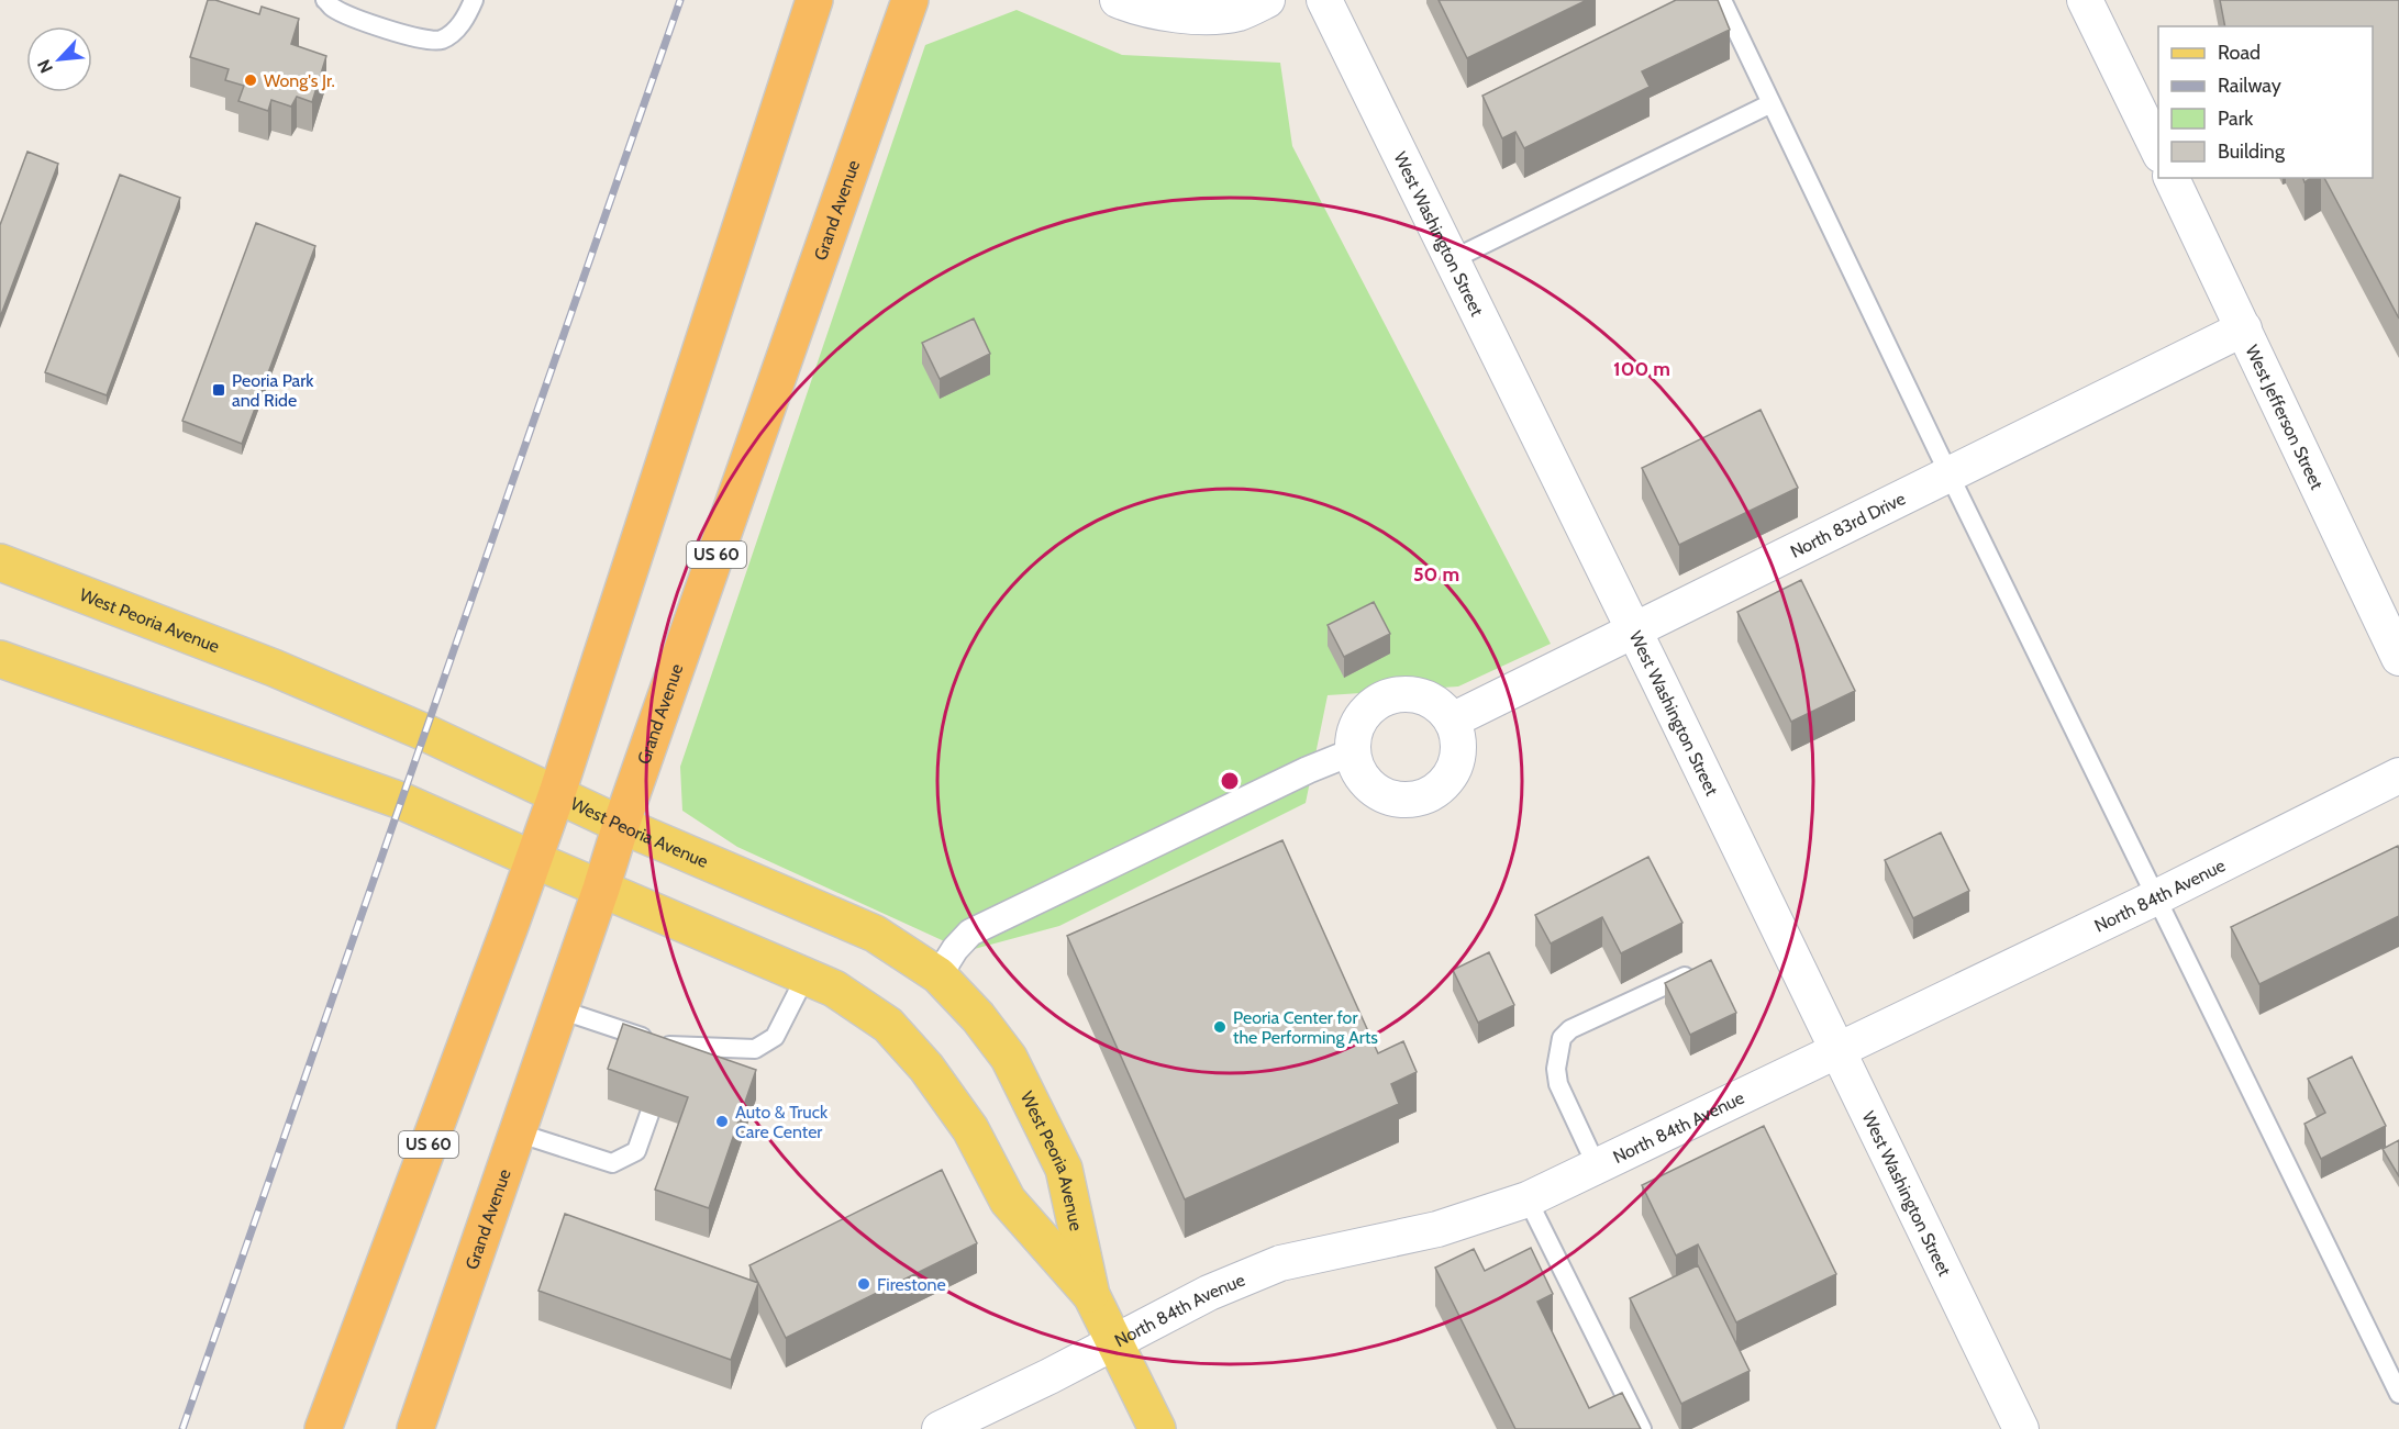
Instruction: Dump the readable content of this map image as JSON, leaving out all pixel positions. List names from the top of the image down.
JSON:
{
  "streets": {
    "highway": ["Grand Avenue", "US 60"],
    "main road": ["West Peoria Avenue"],
    "street": [
      "West Washington Street",
      "West Jefferson Street",
      "North 83rd Drive",
      "North 84th Avenue"
    ]
  },
  "crossings": [
    ["Grand Avenue", "West Peoria Avenue"],
    ["West Washington Street", "North 83rd Drive"],
    ["West Washington Street", "North 84th Avenue"],
    ["West Jefferson Street", "North 83rd Drive"],
    ["US 60", "West Peoria Avenue"],
    ["West Peoria Avenue", "North 84th Avenue"]
  ],
  "places": {
    "other": [
      "Wong's Jr.",
      "Peoria Center for the Performing Arts",
      "Auto & Truck Care Center",
      "Firestone"
    ],
    "transit": ["Peoria Park and Ride"]
  },
  "legend": [
    "Road",
    "Railway",
    "Park",
    "Building"
  ],
  "north": "bottom left",
  "rings": ["100 m", "50 m"]
}
